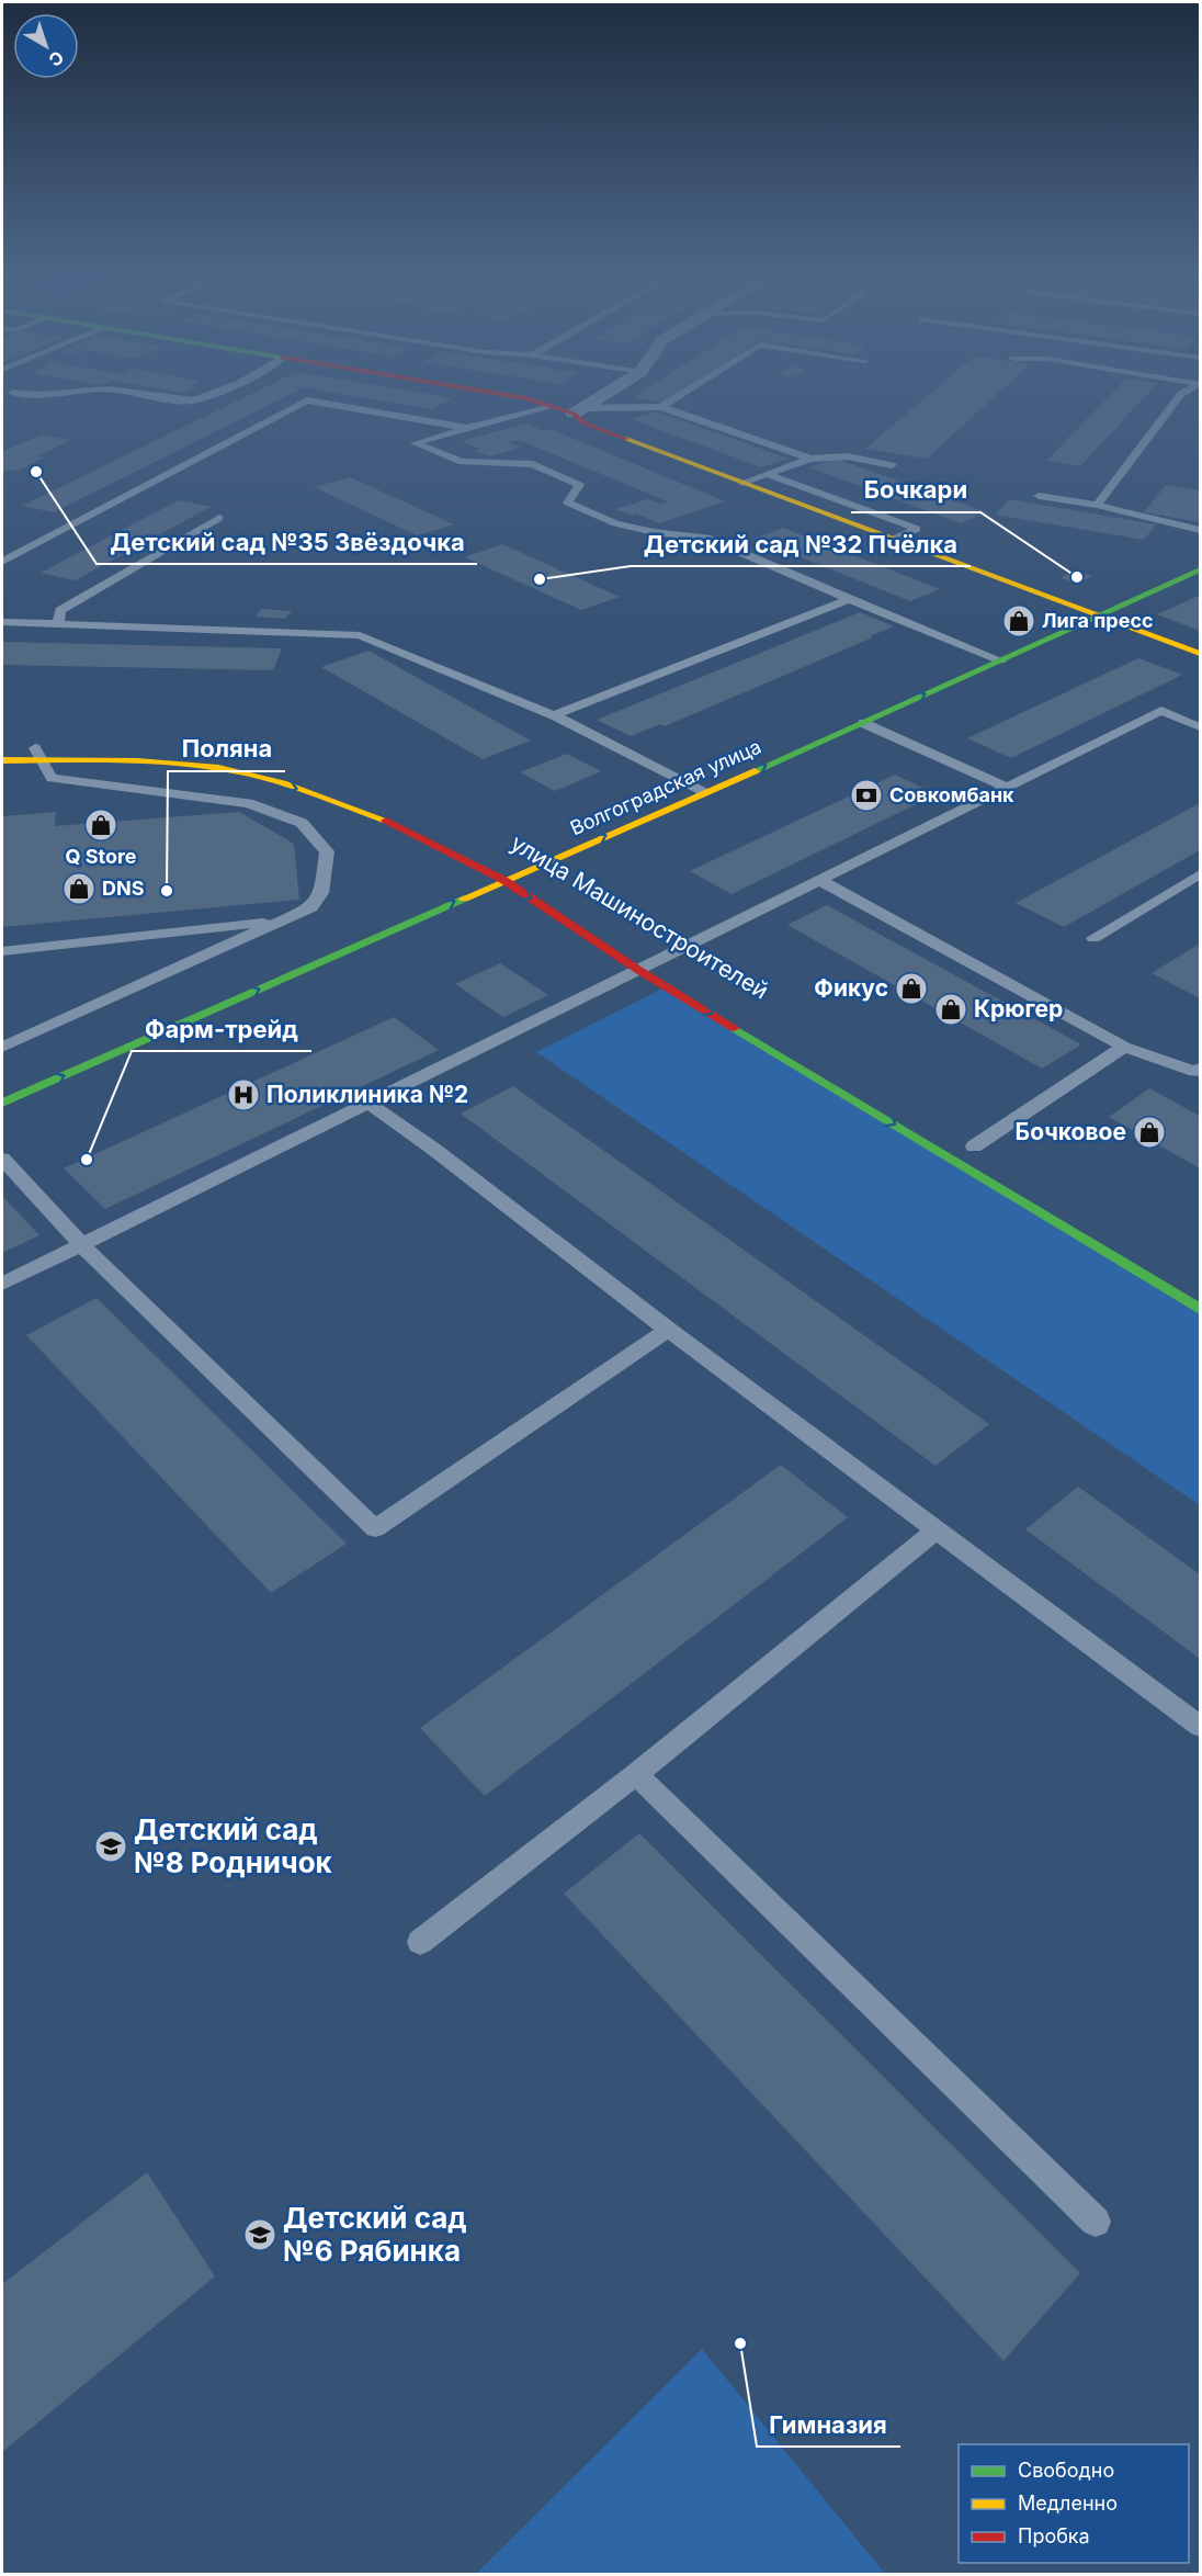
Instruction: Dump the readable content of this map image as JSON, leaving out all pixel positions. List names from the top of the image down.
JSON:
{
  "streets": {
    "main road": ["Волгоградская улица", "улица Машиностроителей"]
  },
  "crossings": [
    ["Волгоградская улица", "улица Машиностроителей"]
  ],
  "one_way": ["Волгоградская улица"],
  "places": {
    "other": [
      "Детский сад №35 Звёздочка",
      "Бочкари",
      "Детский сад №32 Пчёлка",
      "Поляна",
      "Фарм-трейд",
      "Гимназия"
    ],
    "shop": [
      "Лига пресс",
      "Q Store",
      "DNS",
      "Фикус",
      "Крюгер",
      "Бочковое"
    ],
    "bank": ["Совкомбанк"],
    "hospital": ["Поликлиника №2"],
    "school or university": ["Детский сад №8 Родничок", "Детский сад №6 Рябинка"]
  },
  "legend": ["Свободно", "Медленно", "Пробка"],
  "north": "bottom right"
}
